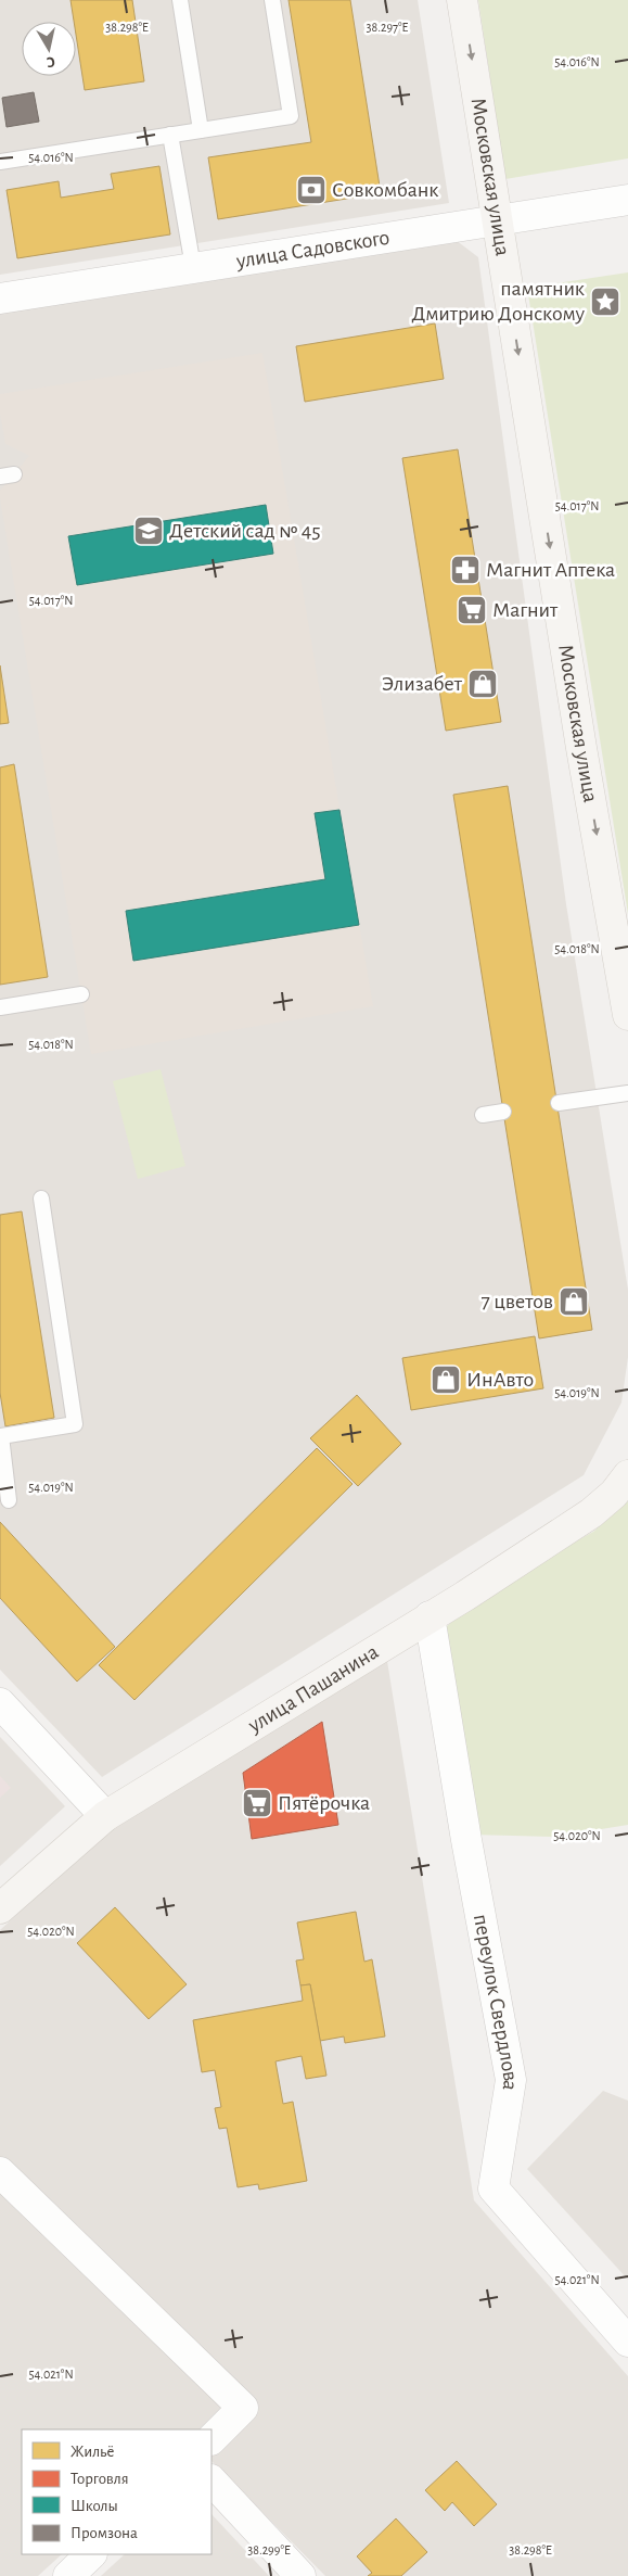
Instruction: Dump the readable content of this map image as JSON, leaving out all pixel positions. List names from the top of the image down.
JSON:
{
  "streets": {
    "main road": ["Московская улица", "улица Пашанина"],
    "street": ["улица Садовского", "переулок Свердлова"]
  },
  "crossings": [
    ["Московская улица", "улица Садовского"],
    ["улица Пашанина", "переулок Свердлова"]
  ],
  "one_way": ["Московская улица"],
  "places": {
    "bank": ["Совкомбанк"],
    "place": ["памятник Дмитрию Донскому"],
    "school or university": ["Детский сад № 45"],
    "pharmacy": ["Магнит Аптека"],
    "supermarket": ["Магнит", "Пятёрочка"],
    "shop": ["Элизабет", "7 цветов", "ИнАвто"]
  },
  "legend": [
    "Жильё",
    "Торговля",
    "Школы",
    "Промзона"
  ],
  "north": "bottom",
  "coordinates": [
    "38.298°E",
    "38.297°E",
    "54.016°N",
    "54.017°N",
    "54.018°N",
    "54.019°N",
    "54.020°N",
    "54.021°N",
    "38.299°E"
  ]
}
